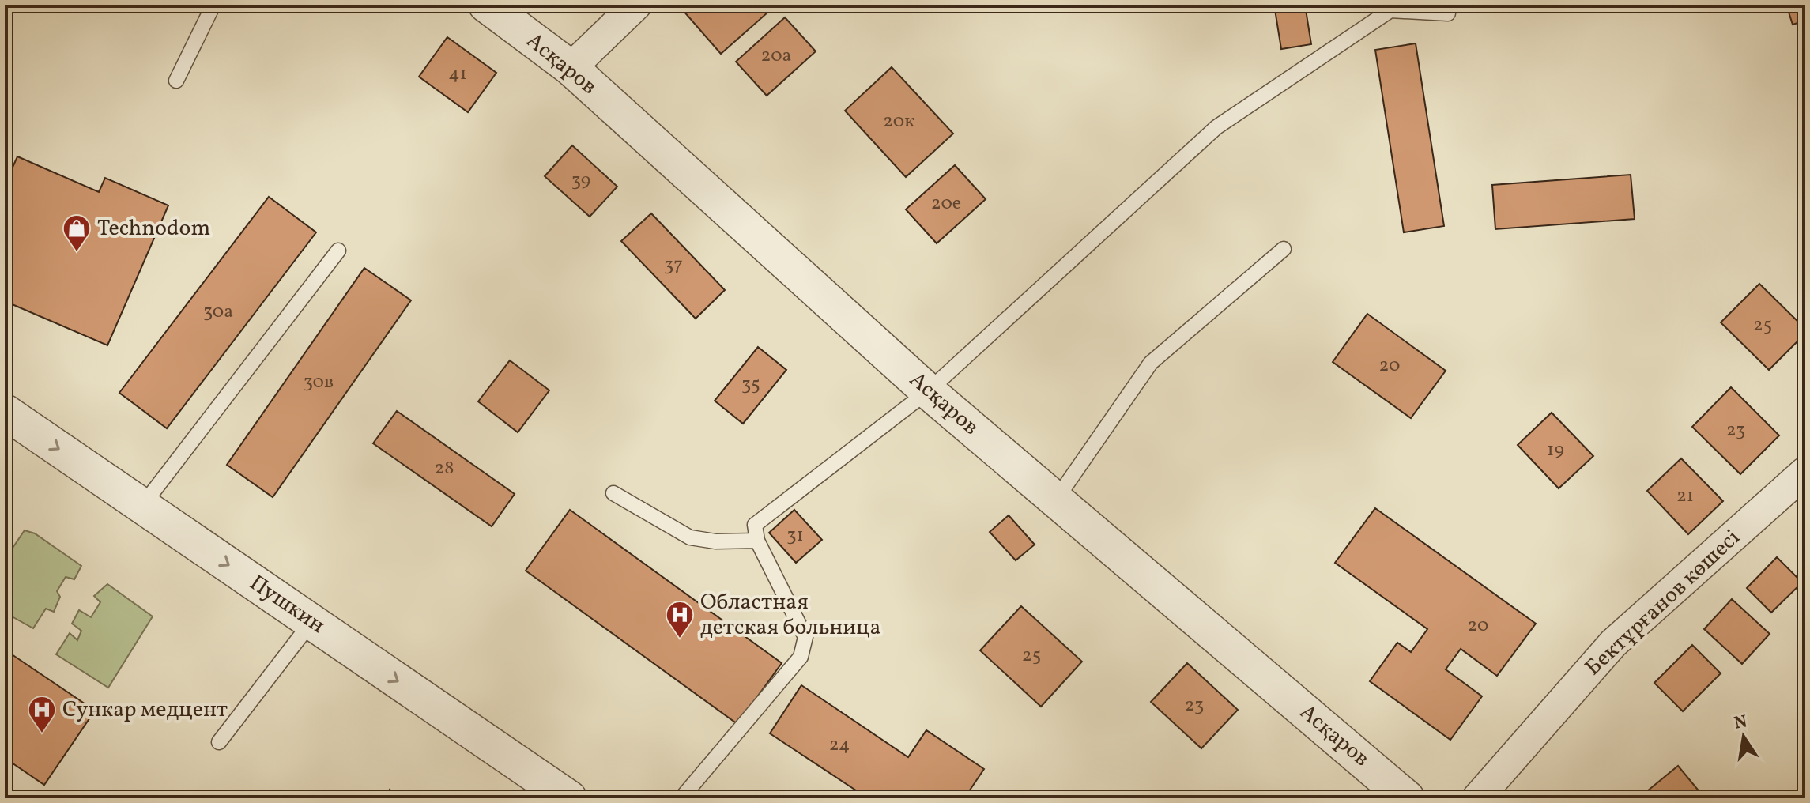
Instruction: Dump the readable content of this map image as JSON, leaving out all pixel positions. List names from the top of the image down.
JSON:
{
  "streets": {
    "street": ["Асқаров", "Бектұрғанов көшесі", "Пушкин"]
  },
  "one_way": ["Пушкин"],
  "places": {
    "shop": ["Technodom"],
    "hospital": ["Областная детская больница", "Сункар медцент"]
  },
  "house_numbers": [
    "20а",
    "41",
    "20к",
    "39",
    "20е",
    "37",
    "30а",
    "25",
    "20",
    "30в",
    "35",
    "23",
    "19",
    "28",
    "21",
    "31",
    "20",
    "25",
    "23",
    "24"
  ],
  "north": "top"
}
